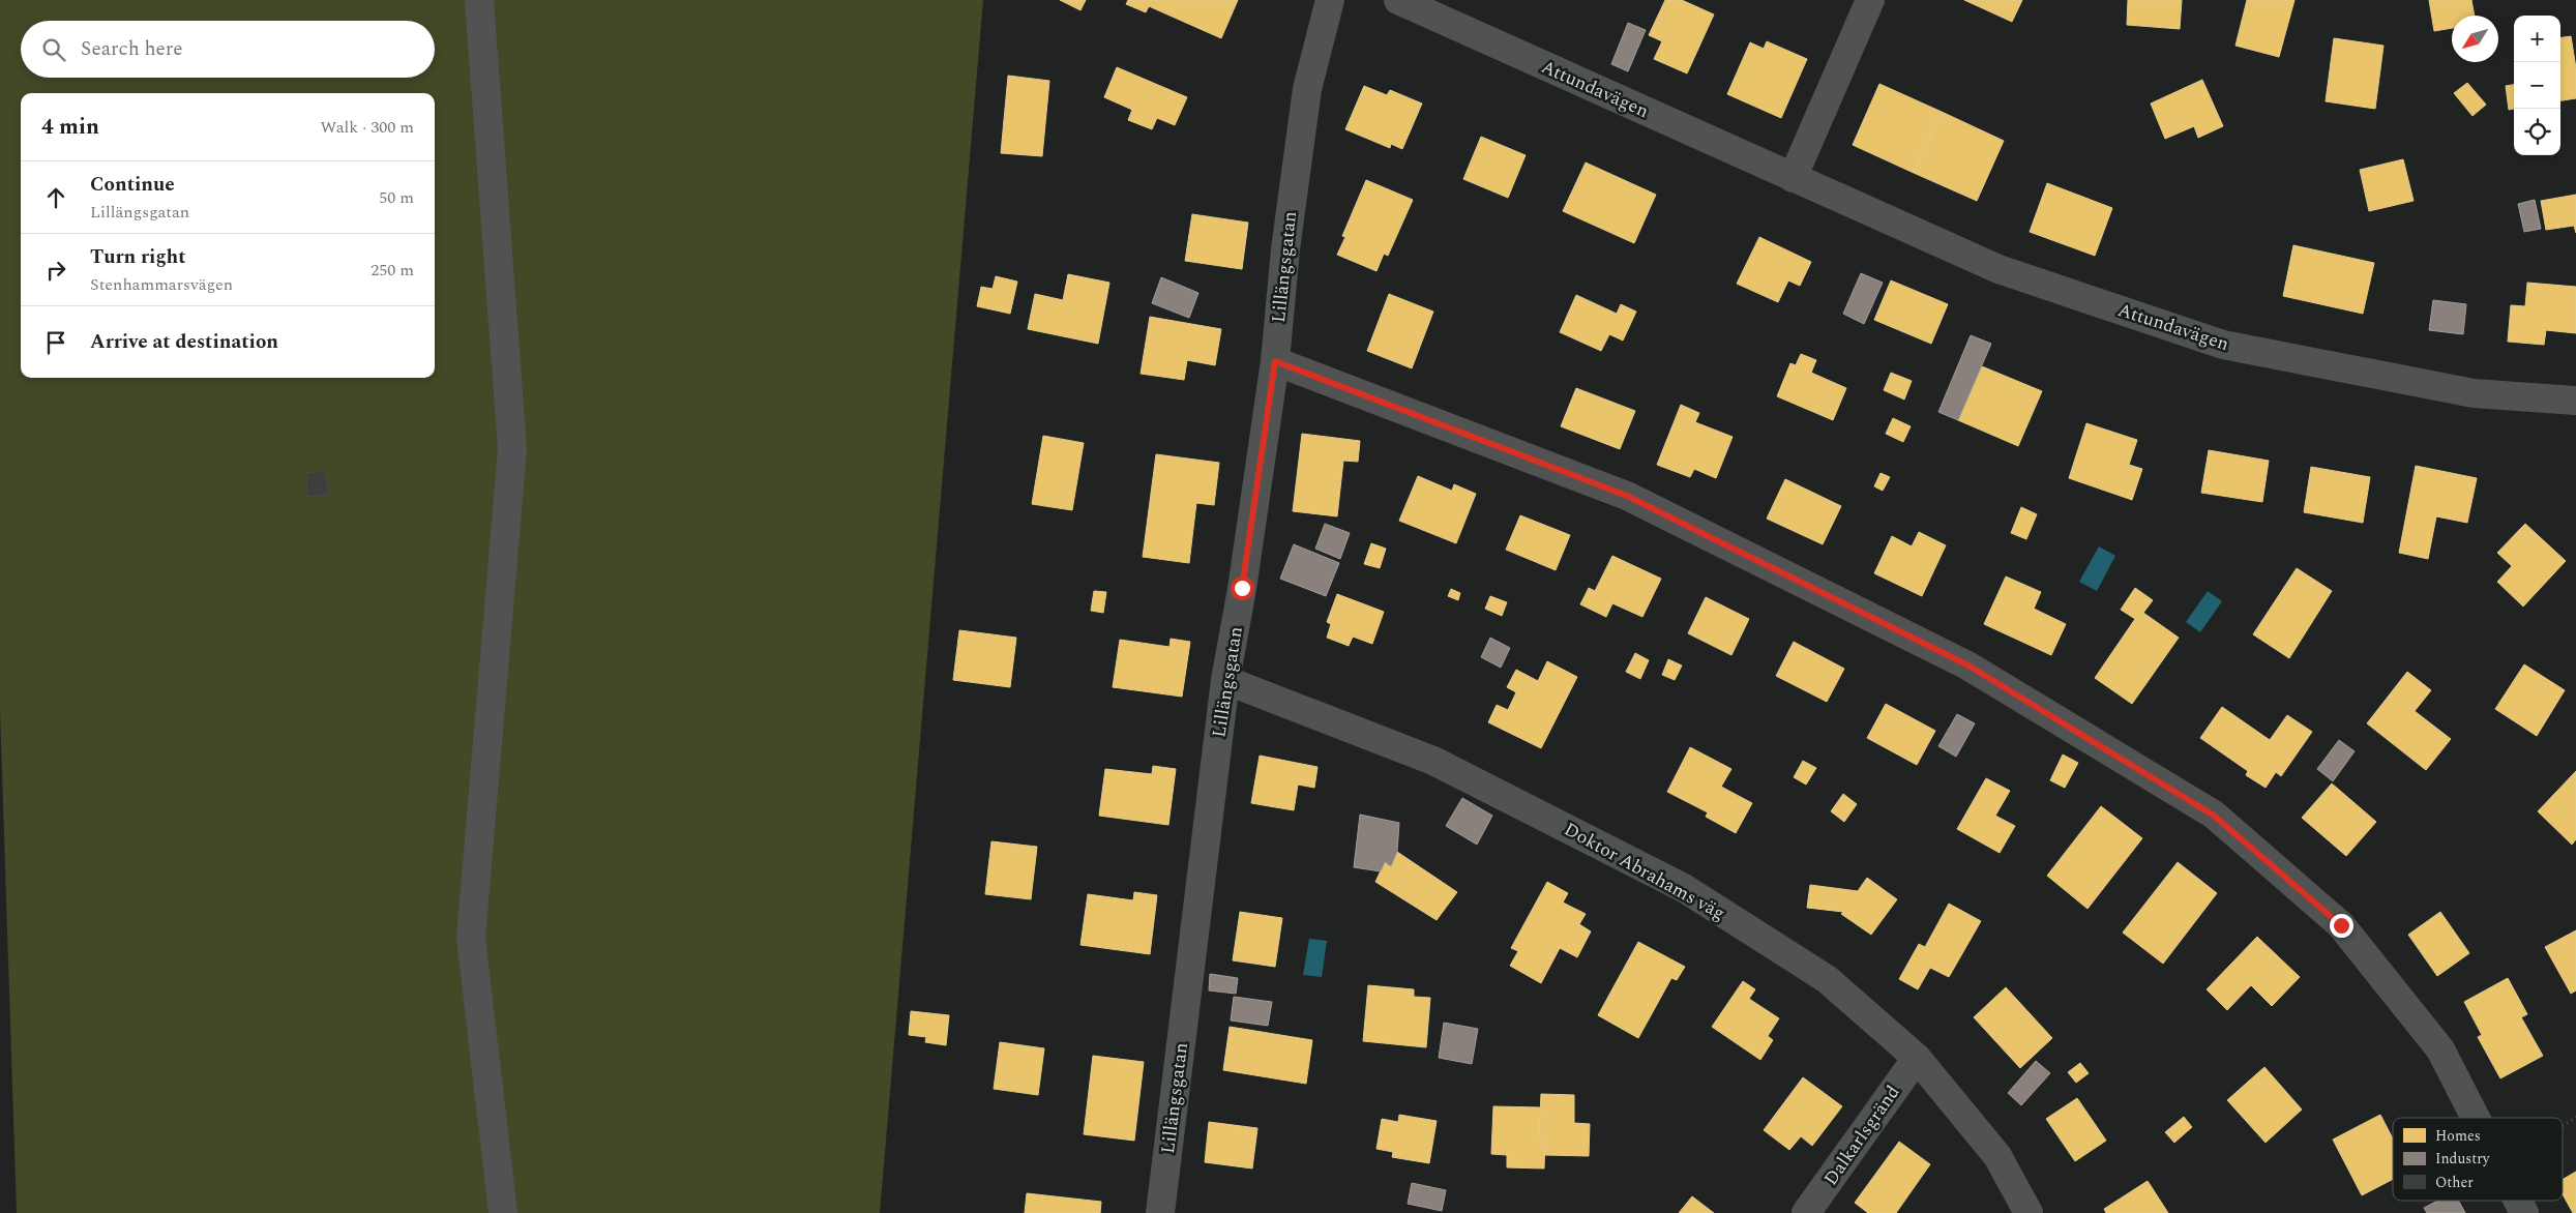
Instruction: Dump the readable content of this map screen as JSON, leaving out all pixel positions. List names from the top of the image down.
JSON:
{
  "streets": {
    "street": [
      "Attundavägen",
      "Lillängsgatan",
      "Doktor Abrahams väg",
      "Dalkarlsgränd"
    ]
  },
  "crossings": [
    ["Lillängsgatan", "Doktor Abrahams väg"],
    ["Doktor Abrahams väg", "Dalkarlsgränd"]
  ],
  "legend": ["Homes", "Industry", "Other"],
  "north": "bottom left",
  "page": {
    "map_buttons": ["+", "−"],
    "search": "Search here",
    "heading": ["4 min", "Walk · 300 m"],
    "list": [
      ["Continue", "Lillängsgatan", "50 m"],
      ["Turn right", "Stenhammarsvägen", "250 m"],
      "Arrive at destination"
    ]
  }
}
